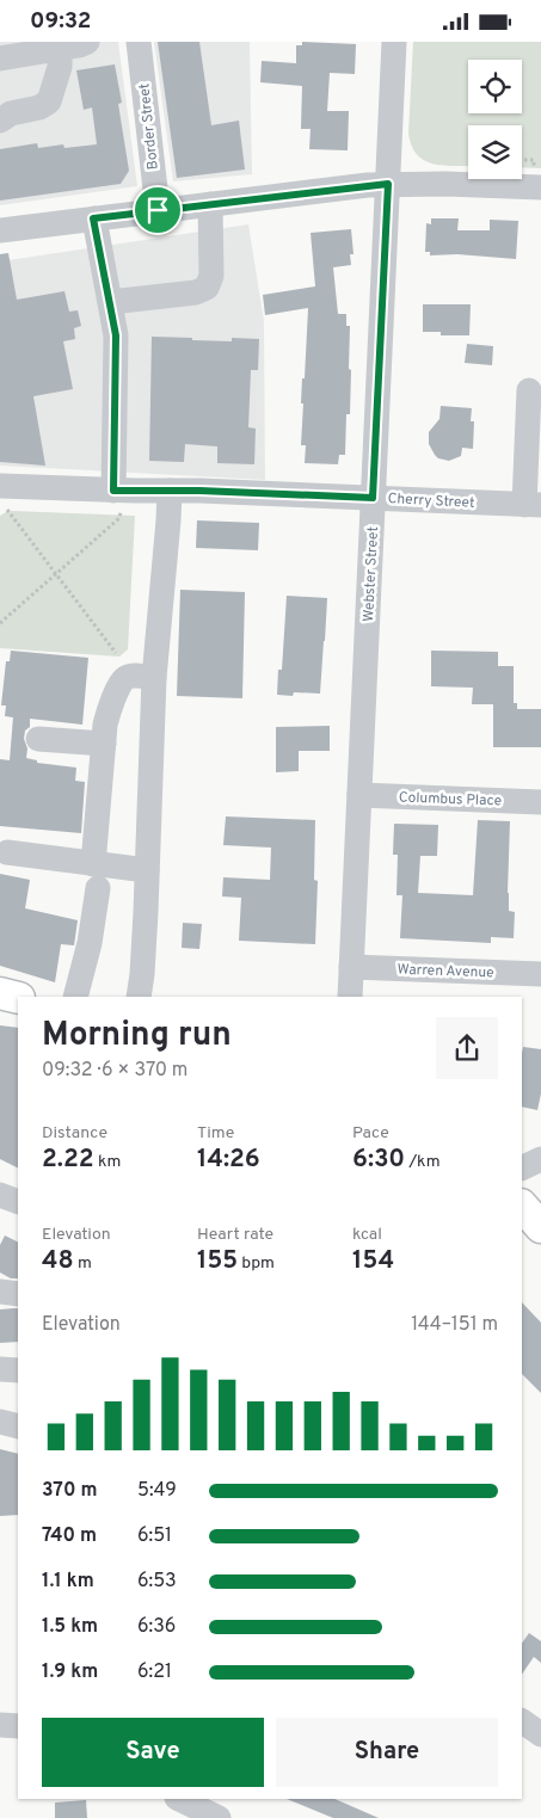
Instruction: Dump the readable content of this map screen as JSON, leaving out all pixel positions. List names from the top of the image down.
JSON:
{
  "streets": {
    "street": [
      "Border Street",
      "Cherry Street",
      "Webster Street",
      "Columbus Place",
      "Warren Avenue"
    ]
  },
  "crossings": [
    ["Cherry Street", "Webster Street"],
    ["Webster Street", "Columbus Place"],
    ["Webster Street", "Warren Avenue"]
  ],
  "page": {
    "status": "09:32",
    "heading": ["Morning run", "09:32 · 6 × 370 m"],
    "stats": [
      ["Distance", "2.22 km"],
      ["Time", "14:26"],
      ["Pace", "6:30 /km"],
      ["Elevation", "48 m"],
      ["Heart rate", "155 bpm"],
      ["kcal", "154"]
    ],
    "chart": ["Elevation", "144–151 m"],
    "list": [
      {
        "name": "370 m",
        "note": "5:49"
      },
      {
        "name": "740 m",
        "note": "6:51"
      },
      {
        "name": "1.1 km",
        "note": "6:53"
      },
      {
        "name": "1.5 km",
        "note": "6:36"
      },
      {
        "name": "1.9 km",
        "note": "6:21"
      }
    ],
    "buttons": ["Save", "Share"]
  }
}
